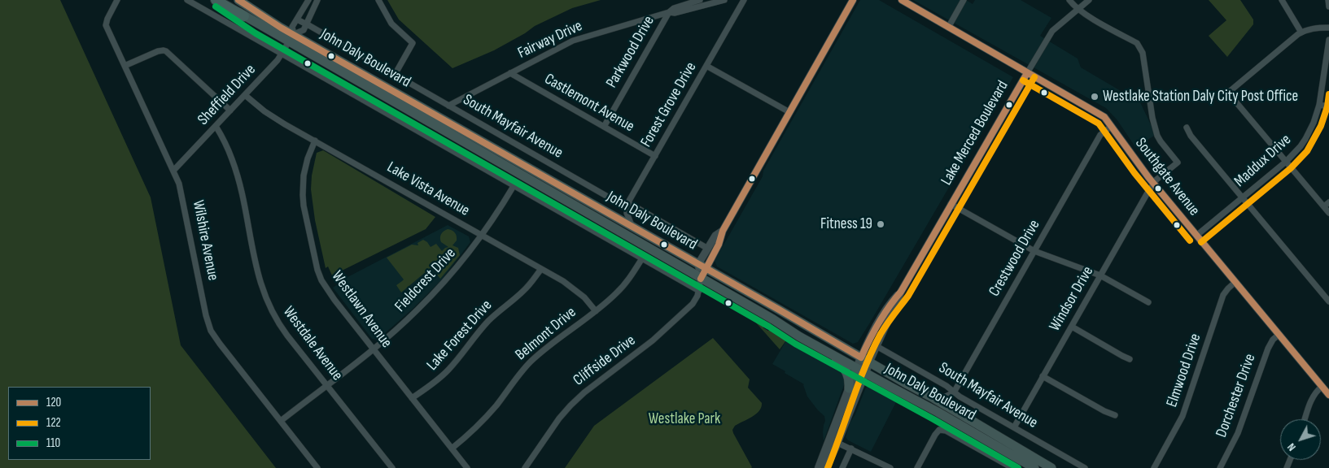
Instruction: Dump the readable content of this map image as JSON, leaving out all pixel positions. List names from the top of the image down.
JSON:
{
  "streets": {
    "main road": ["John Daly Boulevard", "Lake Merced Boulevard"],
    "street": [
      "Fairway Drive",
      "Parkwood Drive",
      "Sheffield Drive",
      "Castlemont Avenue",
      "Forest Grove Drive",
      "South Mayfair Avenue",
      "Maddux Drive",
      "Southgate Avenue",
      "Lake Vista Avenue",
      "Wilshire Avenue",
      "Crestwood Drive",
      "Fieldcrest Drive",
      "Windsor Drive",
      "Westlawn Avenue",
      "Belmont Drive",
      "Lake Forest Drive",
      "Westdale Avenue",
      "Cliffside Drive",
      "Elmwood Drive",
      "Dorchester Drive"
    ]
  },
  "crossings": [
    ["Fairway Drive", "Parkwood Drive"],
    ["Fairway Drive", "Castlemont Avenue"],
    ["Fairway Drive", "South Mayfair Avenue"],
    ["Parkwood Drive", "Castlemont Avenue"],
    ["John Daly Boulevard", "Sheffield Drive"],
    ["John Daly Boulevard", "Lake Merced Boulevard"],
    ["John Daly Boulevard", "Cliffside Drive"],
    ["Sheffield Drive", "Lake Vista Avenue"],
    ["Sheffield Drive", "Wilshire Avenue"],
    ["Sheffield Drive", "Westdale Avenue"],
    ["Castlemont Avenue", "Forest Grove Drive"],
    ["Forest Grove Drive", "South Mayfair Avenue"],
    ["South Mayfair Avenue", "Lake Merced Boulevard"],
    ["South Mayfair Avenue", "Crestwood Drive"],
    ["South Mayfair Avenue", "Windsor Drive"],
    ["Lake Merced Boulevard", "Southgate Avenue"],
    ["Lake Merced Boulevard", "Windsor Drive"],
    ["Maddux Drive", "Southgate Avenue"],
    ["Southgate Avenue", "Crestwood Drive"],
    ["Southgate Avenue", "Windsor Drive"],
    ["Southgate Avenue", "Elmwood Drive"],
    ["Southgate Avenue", "Dorchester Drive"],
    ["Lake Vista Avenue", "Fieldcrest Drive"],
    ["Lake Vista Avenue", "Westlawn Avenue"],
    ["Lake Vista Avenue", "Belmont Drive"],
    ["Lake Vista Avenue", "Lake Forest Drive"],
    ["Wilshire Avenue", "Fieldcrest Drive"],
    ["Fieldcrest Drive", "Westlawn Avenue"],
    ["Fieldcrest Drive", "Westdale Avenue"],
    ["Westlawn Avenue", "Belmont Drive"],
    ["Westlawn Avenue", "Lake Forest Drive"]
  ],
  "parks": ["Westlake Park"],
  "places": ["Westlake Station Daly City Post Office", "Fitness 19"],
  "lines": ["transit line 120", "transit line 110", "transit line 122"],
  "legend": ["120", "122", "110"],
  "north": "bottom left"
}
